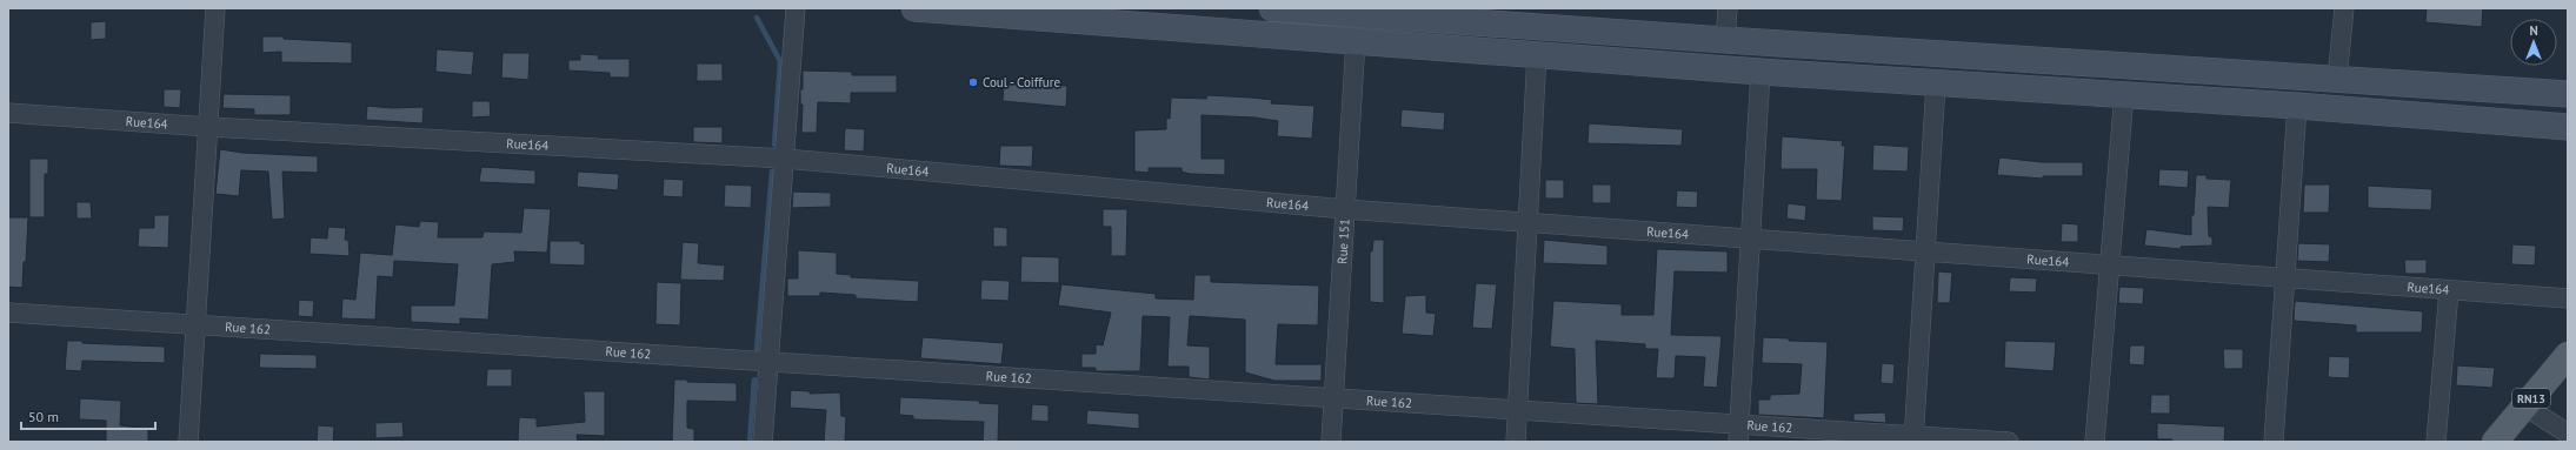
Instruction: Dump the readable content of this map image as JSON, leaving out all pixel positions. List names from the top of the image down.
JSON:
{
  "streets": {
    "main road": ["RN13"],
    "street": ["Rue164", "Rue 151", "Rue 162"]
  },
  "crossings": [
    ["Rue164", "Rue 151"],
    ["Rue 151", "Rue 162"]
  ],
  "places": ["Coul - Coiffure"],
  "scale_bar": "50 m",
  "north": "top"
}
